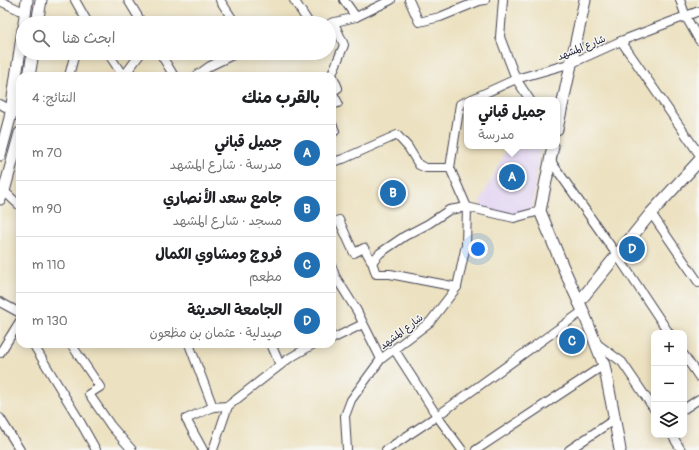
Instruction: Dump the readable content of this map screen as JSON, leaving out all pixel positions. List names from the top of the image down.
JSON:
{
  "streets": {
    "street": ["شارع المشهد"]
  },
  "page": {
    "search": "ابحث هنا",
    "heading": ["بالقرب منك", "النتائج: 4"],
    "popup": ["جميل قباني", "مدرسة"],
    "list": [
      {
        "mark": "A",
        "name": "جميل قباني",
        "note": "مدرسة · شارع المشهد",
        "value": "70 m"
      },
      {
        "mark": "B",
        "name": "جامع سعد الأنصاري",
        "note": "مسجد · شارع المشهد",
        "value": "90 m"
      },
      {
        "mark": "C",
        "name": "فروج ومشاوي الكمال",
        "note": "مطعم",
        "value": "110 m"
      },
      {
        "mark": "D",
        "name": "الجامعة الحديثة",
        "note": "صيدلية · عثمان بن مظعون",
        "value": "130 m"
      }
    ],
    "pins": [
      "A",
      "B",
      "D",
      "C"
    ],
    "map_buttons": ["+", "−"]
  }
}
